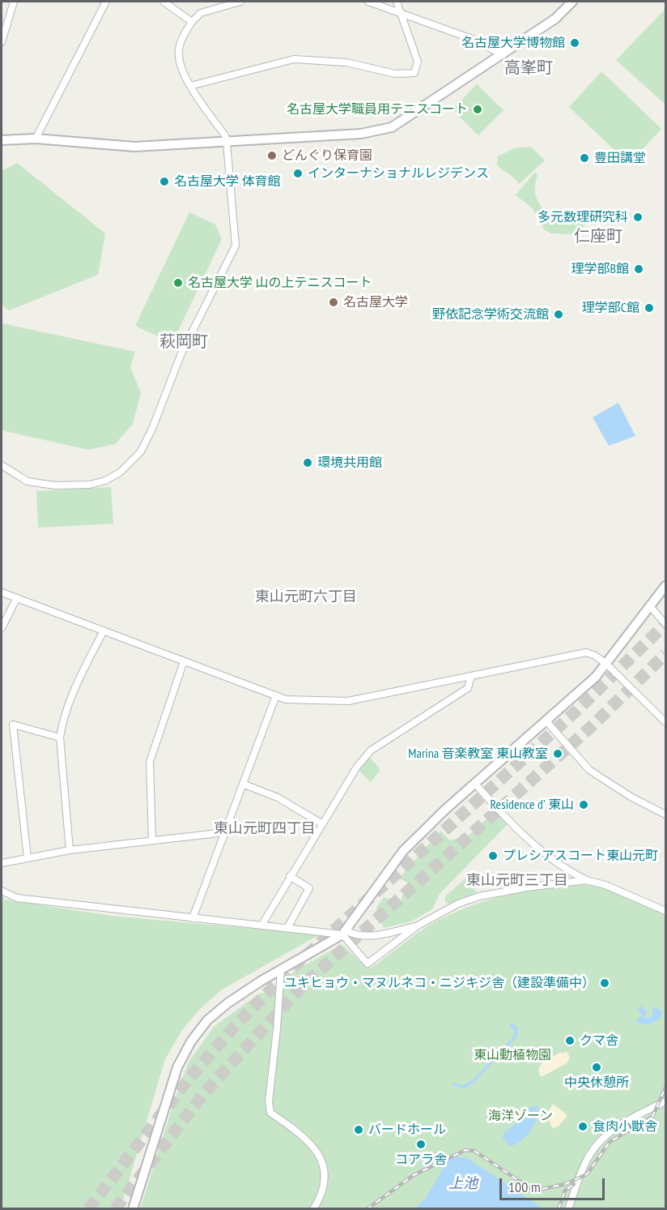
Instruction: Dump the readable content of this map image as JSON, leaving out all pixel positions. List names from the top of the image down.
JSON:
{
  "districts": [
    "高峯町",
    "仁座町",
    "萩岡町",
    "東山元町六丁目",
    "東山元町四丁目",
    "東山元町三丁目"
  ],
  "water": ["上池"],
  "parks": ["東山動植物園", "海洋ゾーン"],
  "places": [
    "名古屋大学博物館",
    "名古屋大学職員用テニスコート",
    "どんぐり保育園",
    "豊田講堂",
    "インターナショナルレジデンス",
    "名古屋大学 体育館",
    "多元数理研究科",
    "理学部B館",
    "名古屋大学 山の上テニスコート",
    "名古屋大学",
    "理学部C館",
    "野依記念学術交流館",
    "環境共用館",
    "Marina 音楽教室 東山教室",
    "Residence d’ 東山",
    "プレシアスコート東山元町",
    "ユキヒョウ・マヌルネコ・ニジキジ舎（建設準備中）",
    "クマ舎",
    "中央休憩所",
    "食肉小獣舎",
    "バードホール",
    "コアラ舎"
  ],
  "scale_bar": "100 m"
}
